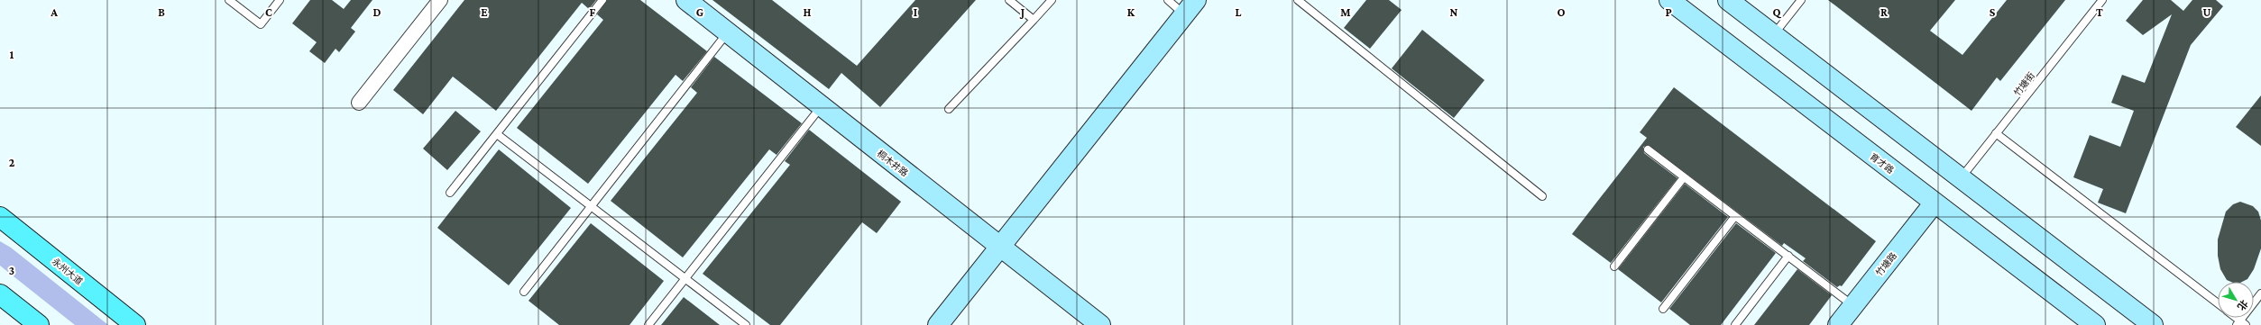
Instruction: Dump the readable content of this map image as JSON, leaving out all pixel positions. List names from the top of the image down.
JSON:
{
  "streets": {
    "main road": ["永州大道"],
    "street": ["桐木井路", "育才路", "竹塘路"],
    "lane": ["竹塘街"]
  },
  "crossings": [
    ["育才路", "竹塘路"]
  ],
  "north": "bottom right",
  "grid": {
    "columns": [
      "A",
      "B",
      "C",
      "D",
      "E",
      "F",
      "G",
      "H",
      "I",
      "J",
      "K",
      "L",
      "M",
      "N",
      "O",
      "P",
      "Q",
      "R",
      "S",
      "T",
      "U"
    ],
    "rows": ["1", "2", "3"]
  }
}
